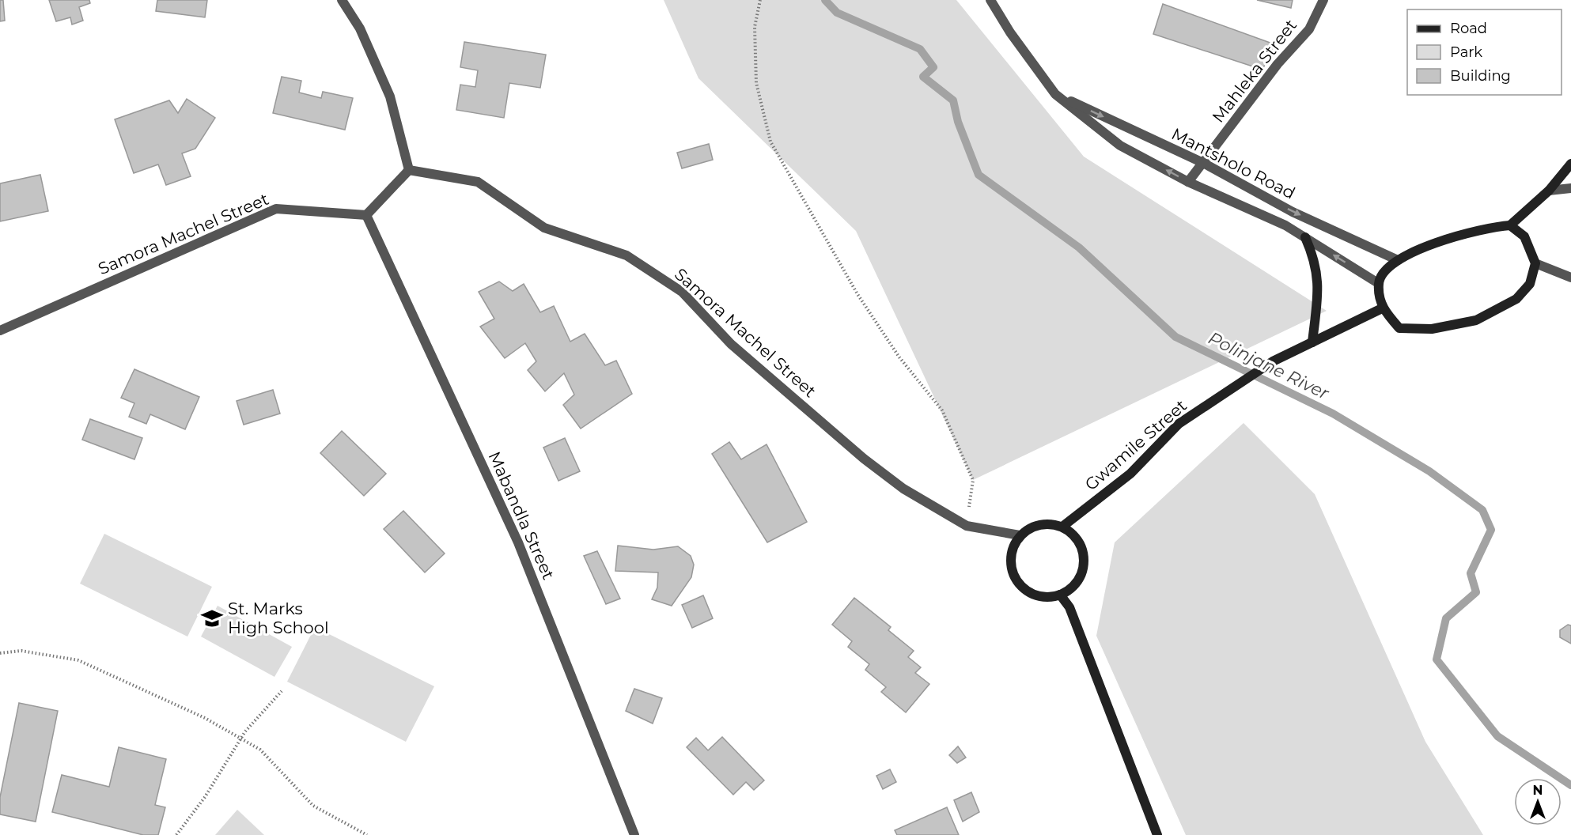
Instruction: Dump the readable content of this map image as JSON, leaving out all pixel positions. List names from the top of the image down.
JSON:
{
  "streets": {
    "main road": ["Gwamile Street"],
    "street": [
      "Mahleka Street",
      "Mantsholo Road",
      "Samora Machel Street",
      "Mabandla Street"
    ]
  },
  "crossings": [
    ["Mahleka Street", "Mantsholo Road"],
    ["Samora Machel Street", "Gwamile Street"],
    ["Samora Machel Street", "Mabandla Street"]
  ],
  "water": ["Polinjane River"],
  "places": {
    "school or university": ["St. Marks High School"]
  },
  "legend": ["Road", "Park", "Building"],
  "north": "top"
}
